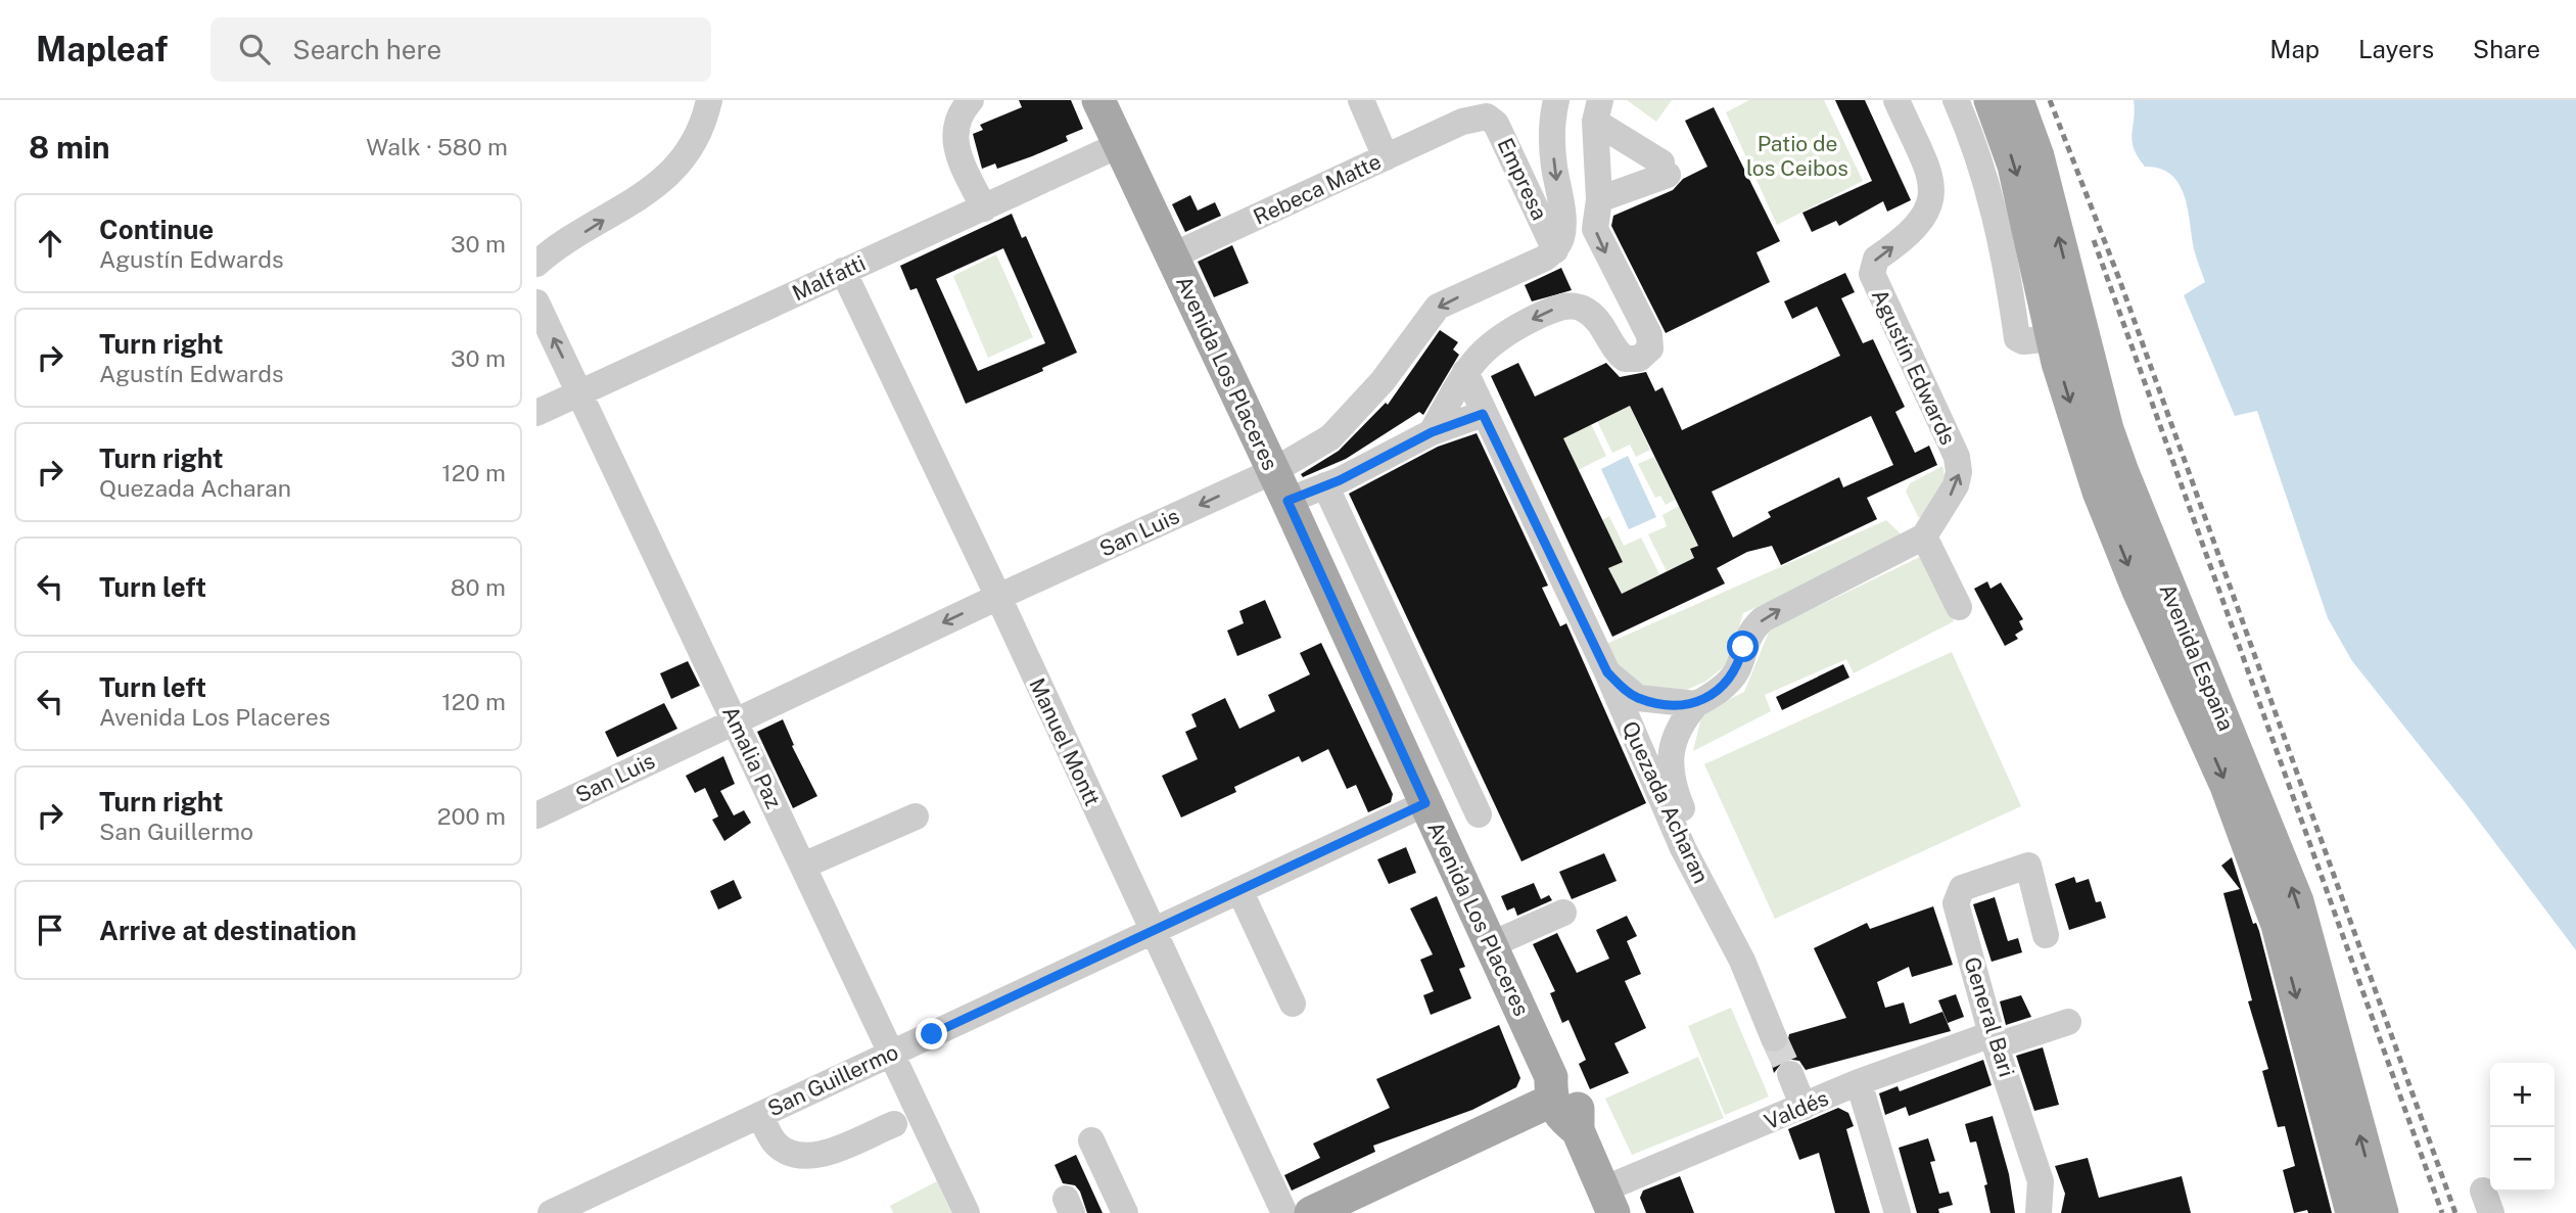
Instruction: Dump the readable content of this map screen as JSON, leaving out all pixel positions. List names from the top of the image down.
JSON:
{
  "streets": {
    "main road": ["Avenida Los Placeres", "Avenida España"],
    "street": [
      "Empresa",
      "Rebeca Matte",
      "Malfatti",
      "Agustín Edwards",
      "San Luis",
      "Manuel Montt",
      "Amalia Paz",
      "Quezada Acharan",
      "General Bari",
      "San Guillermo",
      "Valdés"
    ]
  },
  "crossings": [
    ["Empresa", "Rebeca Matte"],
    ["Empresa", "San Luis"],
    ["Rebeca Matte", "Avenida Los Placeres"],
    ["Malfatti", "Avenida Los Placeres"],
    ["Malfatti", "Manuel Montt"],
    ["Malfatti", "Amalia Paz"],
    ["Avenida Los Placeres", "San Luis"],
    ["Avenida Los Placeres", "San Guillermo"],
    ["Avenida Los Placeres", "Valdés"],
    ["San Luis", "Manuel Montt"],
    ["San Luis", "Amalia Paz"],
    ["Manuel Montt", "San Guillermo"],
    ["Amalia Paz", "San Guillermo"],
    ["General Bari", "Valdés"]
  ],
  "one_way": ["Agustín Edwards"],
  "parks": ["Patio de los Ceibos"],
  "page": {
    "header": "Mapleaf",
    "search": "Search here",
    "nav": ["Map", "Layers", "Share"],
    "heading": ["8 min", "Walk · 580 m"],
    "list": [
      ["Continue", "Agustín Edwards", "30 m"],
      ["Turn right", "Agustín Edwards", "30 m"],
      ["Turn right", "Quezada Acharan", "120 m"],
      ["Turn left", "80 m"],
      ["Turn left", "Avenida Los Placeres", "120 m"],
      ["Turn right", "San Guillermo", "200 m"],
      "Arrive at destination"
    ],
    "map_buttons": ["+", "−"]
  }
}
